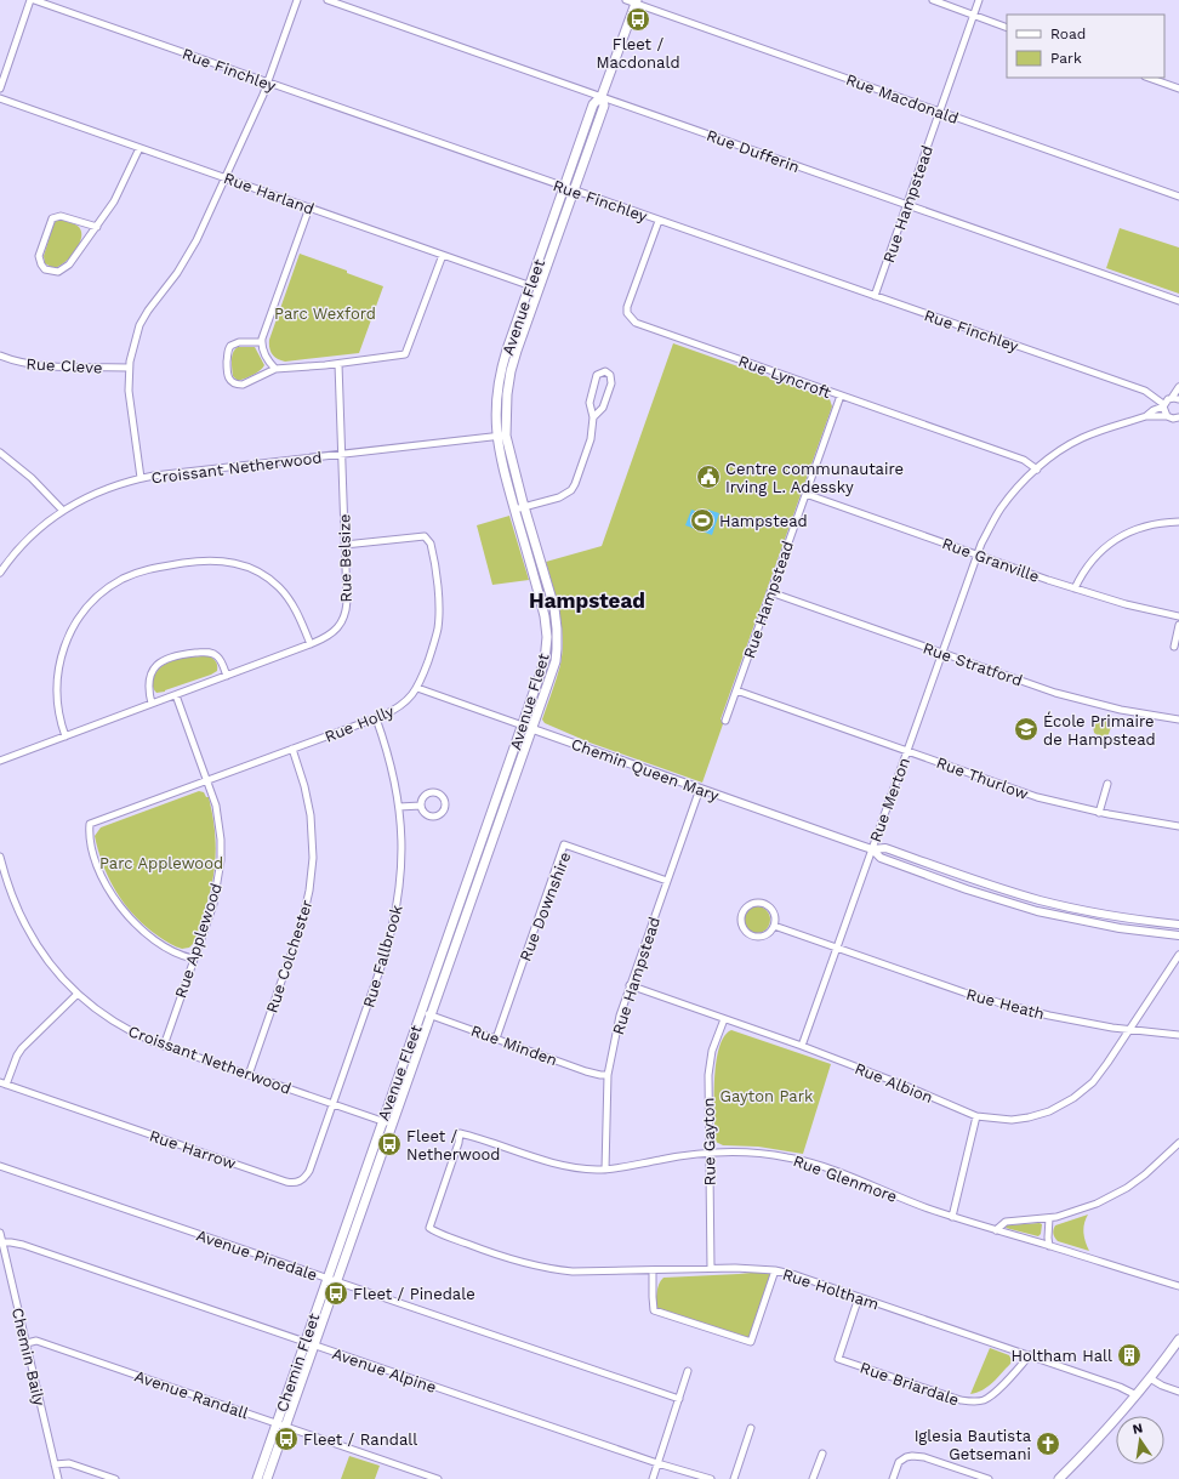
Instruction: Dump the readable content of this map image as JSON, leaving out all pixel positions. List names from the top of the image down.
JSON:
{
  "streets": {
    "main road": ["Avenue Fleet", "Chemin Fleet"],
    "street": [
      "Rue Finchley",
      "Rue Macdonald",
      "Rue Dufferin",
      "Rue Harland",
      "Rue Hampstead",
      "Rue Cleve",
      "Rue Lyncroft",
      "Croissant Netherwood",
      "Rue Belsize",
      "Rue Granville",
      "Rue Stratford",
      "Rue Holly",
      "Chemin Queen Mary",
      "Rue Thurlow",
      "Rue Merton",
      "Rue Downshire",
      "Rue Applewood",
      "Rue Colchester",
      "Rue Fallbrook",
      "Rue Heath",
      "Rue Minden",
      "Rue Albion",
      "Rue Gayton",
      "Rue Harrow",
      "Rue Glenmore",
      "Avenue Pinedale",
      "Rue Holtham",
      "Chemin Baily",
      "Avenue Alpine",
      "Rue Briardale",
      "Avenue Randall"
    ]
  },
  "crossings": [
    ["Rue Finchley", "Rue Hampstead"],
    ["Rue Finchley", "Avenue Fleet"],
    ["Rue Finchley", "Rue Lyncroft"],
    ["Rue Macdonald", "Rue Hampstead"],
    ["Rue Macdonald", "Avenue Fleet"],
    ["Rue Dufferin", "Rue Hampstead"],
    ["Rue Dufferin", "Avenue Fleet"],
    ["Rue Harland", "Avenue Fleet"],
    ["Rue Hampstead", "Rue Lyncroft"],
    ["Rue Hampstead", "Rue Granville"],
    ["Rue Hampstead", "Rue Stratford"],
    ["Rue Hampstead", "Chemin Queen Mary"],
    ["Rue Hampstead", "Rue Thurlow"],
    ["Rue Hampstead", "Rue Downshire"],
    ["Rue Hampstead", "Rue Minden"],
    ["Rue Hampstead", "Rue Albion"],
    ["Rue Hampstead", "Rue Glenmore"],
    ["Avenue Fleet", "Croissant Netherwood"],
    ["Avenue Fleet", "Chemin Queen Mary"],
    ["Avenue Fleet", "Rue Minden"],
    ["Avenue Fleet", "Chemin Fleet"],
    ["Rue Lyncroft", "Rue Merton"],
    ["Croissant Netherwood", "Rue Belsize"],
    ["Croissant Netherwood", "Rue Applewood"],
    ["Croissant Netherwood", "Rue Colchester"],
    ["Croissant Netherwood", "Rue Fallbrook"],
    ["Croissant Netherwood", "Rue Harrow"],
    ["Rue Belsize", "Rue Holly"],
    ["Rue Belsize", "Rue Applewood"],
    ["Rue Granville", "Rue Merton"],
    ["Rue Stratford", "Rue Merton"],
    ["Rue Holly", "Chemin Queen Mary"],
    ["Rue Holly", "Rue Applewood"],
    ["Rue Holly", "Rue Colchester"],
    ["Rue Holly", "Rue Fallbrook"],
    ["Chemin Queen Mary", "Rue Merton"],
    ["Rue Thurlow", "Rue Merton"],
    ["Rue Merton", "Rue Heath"],
    ["Rue Merton", "Rue Albion"],
    ["Rue Downshire", "Rue Minden"],
    ["Rue Fallbrook", "Rue Harrow"],
    ["Rue Heath", "Rue Albion"],
    ["Rue Albion", "Rue Gayton"],
    ["Rue Gayton", "Rue Glenmore"],
    ["Rue Gayton", "Rue Holtham"],
    ["Rue Glenmore", "Rue Holtham"],
    ["Avenue Pinedale", "Chemin Fleet"],
    ["Rue Holtham", "Rue Briardale"],
    ["Chemin Baily", "Avenue Alpine"],
    ["Chemin Baily", "Avenue Randall"],
    ["Chemin Fleet", "Avenue Alpine"],
    ["Chemin Fleet", "Avenue Randall"]
  ],
  "districts": ["Hampstead"],
  "parks": ["Parc Wexford", "Parc Applewood", "Gayton Park"],
  "places": {
    "bus stop": [
      "Fleet / Macdonald",
      "Fleet / Netherwood",
      "Fleet / Pinedale",
      "Fleet / Randall"
    ],
    "public building": ["Centre communautaire Irving L. Adessky"],
    "sports": ["Hampstead"],
    "school or university": ["École Primaire de Hampstead"],
    "building": ["Holtham Hall"],
    "church": ["Iglesia Bautista Getsemani"]
  },
  "legend": ["Road", "Park"],
  "north": "top"
}
